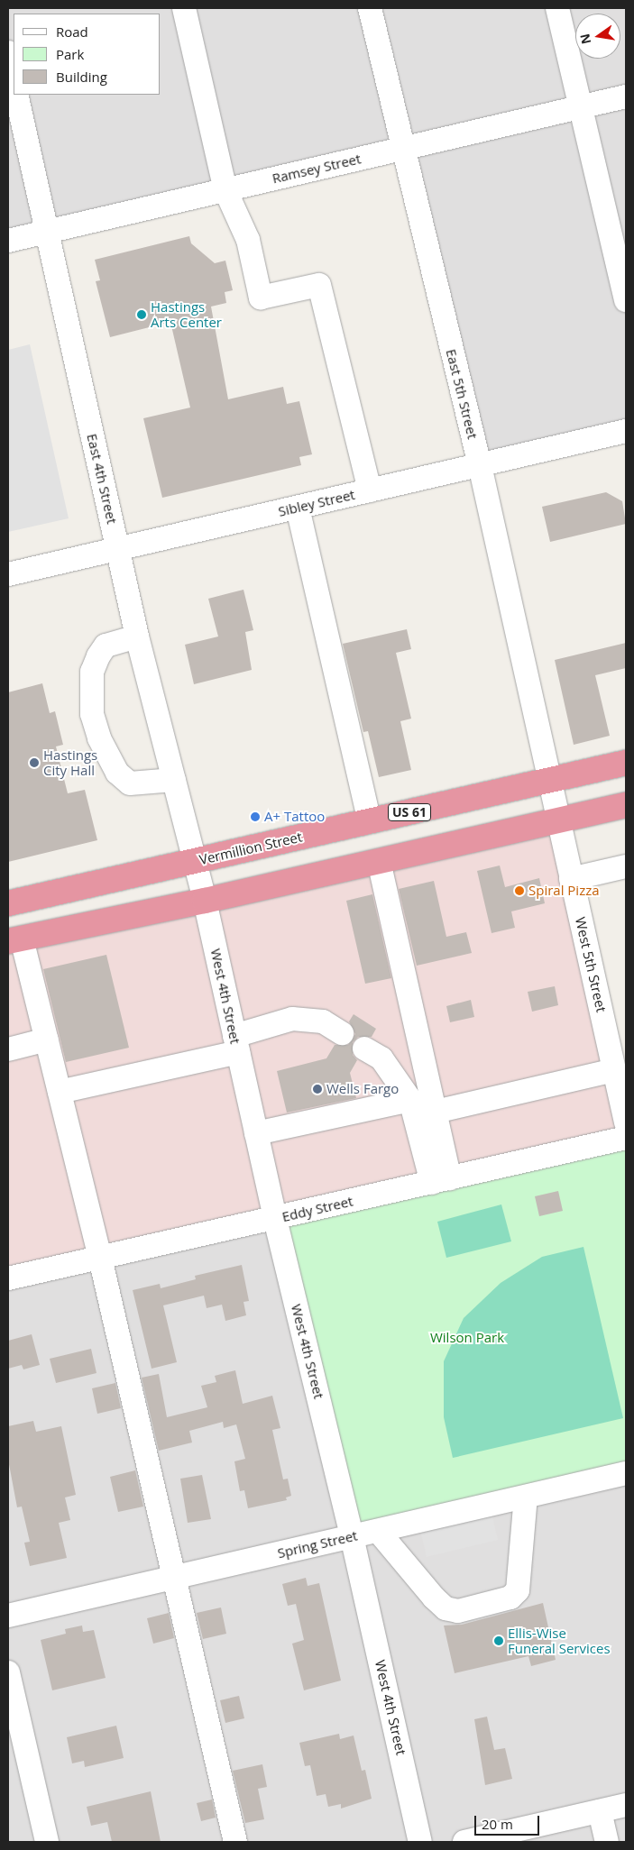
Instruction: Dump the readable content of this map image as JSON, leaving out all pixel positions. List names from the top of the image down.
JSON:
{
  "streets": {
    "highway": ["US 61", "Vermillion Street"],
    "street": [
      "Ramsey Street",
      "East 5th Street",
      "East 4th Street",
      "Sibley Street",
      "West 5th Street",
      "West 4th Street",
      "Eddy Street",
      "Spring Street"
    ]
  },
  "crossings": [
    ["Ramsey Street", "East 5th Street"],
    ["Ramsey Street", "East 4th Street"],
    ["East 5th Street", "Sibley Street"],
    ["East 5th Street", "Vermillion Street"],
    ["East 5th Street", "West 5th Street"],
    ["East 4th Street", "Sibley Street"],
    ["East 4th Street", "Vermillion Street"],
    ["East 4th Street", "West 4th Street"],
    ["Vermillion Street", "West 5th Street"],
    ["Vermillion Street", "West 4th Street"],
    ["West 4th Street", "Eddy Street"],
    ["West 4th Street", "Spring Street"]
  ],
  "parks": ["Wilson Park"],
  "places": [
    "Hastings Arts Center",
    "Hastings City Hall",
    "A+ Tattoo",
    "Spiral Pizza",
    "Wells Fargo",
    "Ellis-Wise Funeral Services"
  ],
  "legend": ["Road", "Park", "Building"],
  "scale_bar": "20 m",
  "north": "left"
}
